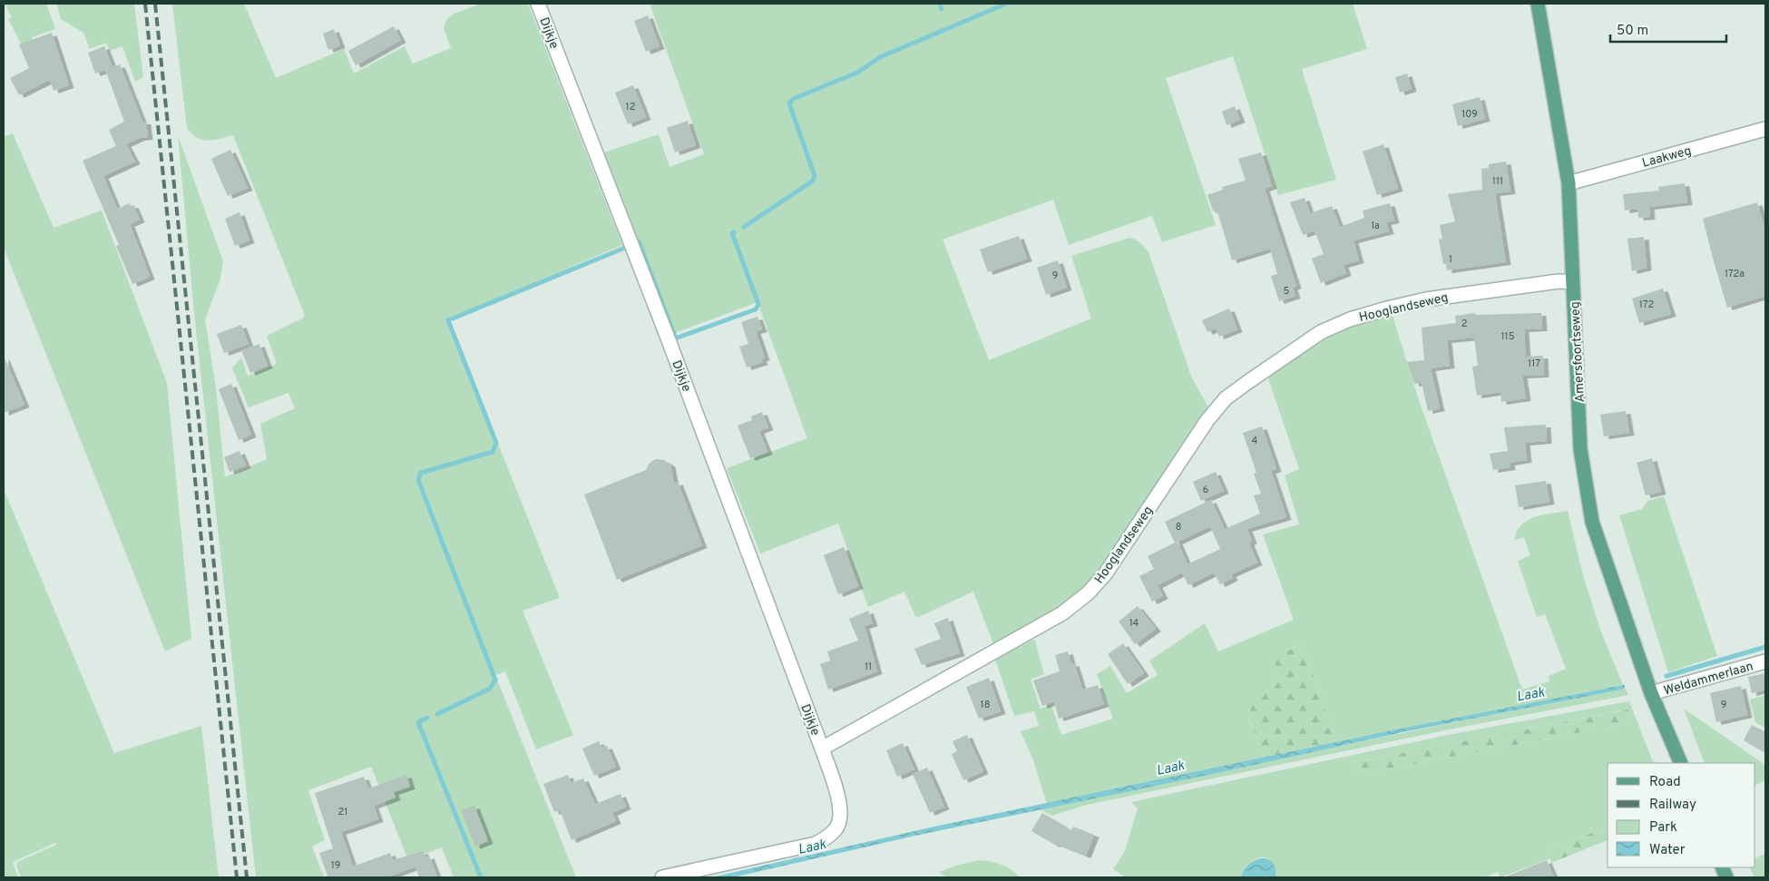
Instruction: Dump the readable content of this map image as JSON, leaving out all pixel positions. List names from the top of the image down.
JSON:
{
  "streets": {
    "main road": ["Amersfoortseweg"],
    "street": [
      "Dijkje",
      "Laakweg",
      "Hooglandseweg",
      "Weldammerlaan"
    ]
  },
  "crossings": [
    ["Dijkje", "Hooglandseweg"],
    ["Laakweg", "Amersfoortseweg"],
    ["Hooglandseweg", "Amersfoortseweg"],
    ["Amersfoortseweg", "Weldammerlaan"]
  ],
  "water": ["Laak"],
  "house_numbers": [
    "12",
    "109",
    "111",
    "1a",
    "1",
    "172a",
    "9",
    "5",
    "172",
    "2",
    "115",
    "117",
    "4",
    "6",
    "8",
    "14",
    "11",
    "18",
    "9",
    "21",
    "19"
  ],
  "legend": [
    "Road",
    "Railway",
    "Park",
    "Water"
  ],
  "scale_bar": "50 m"
}
